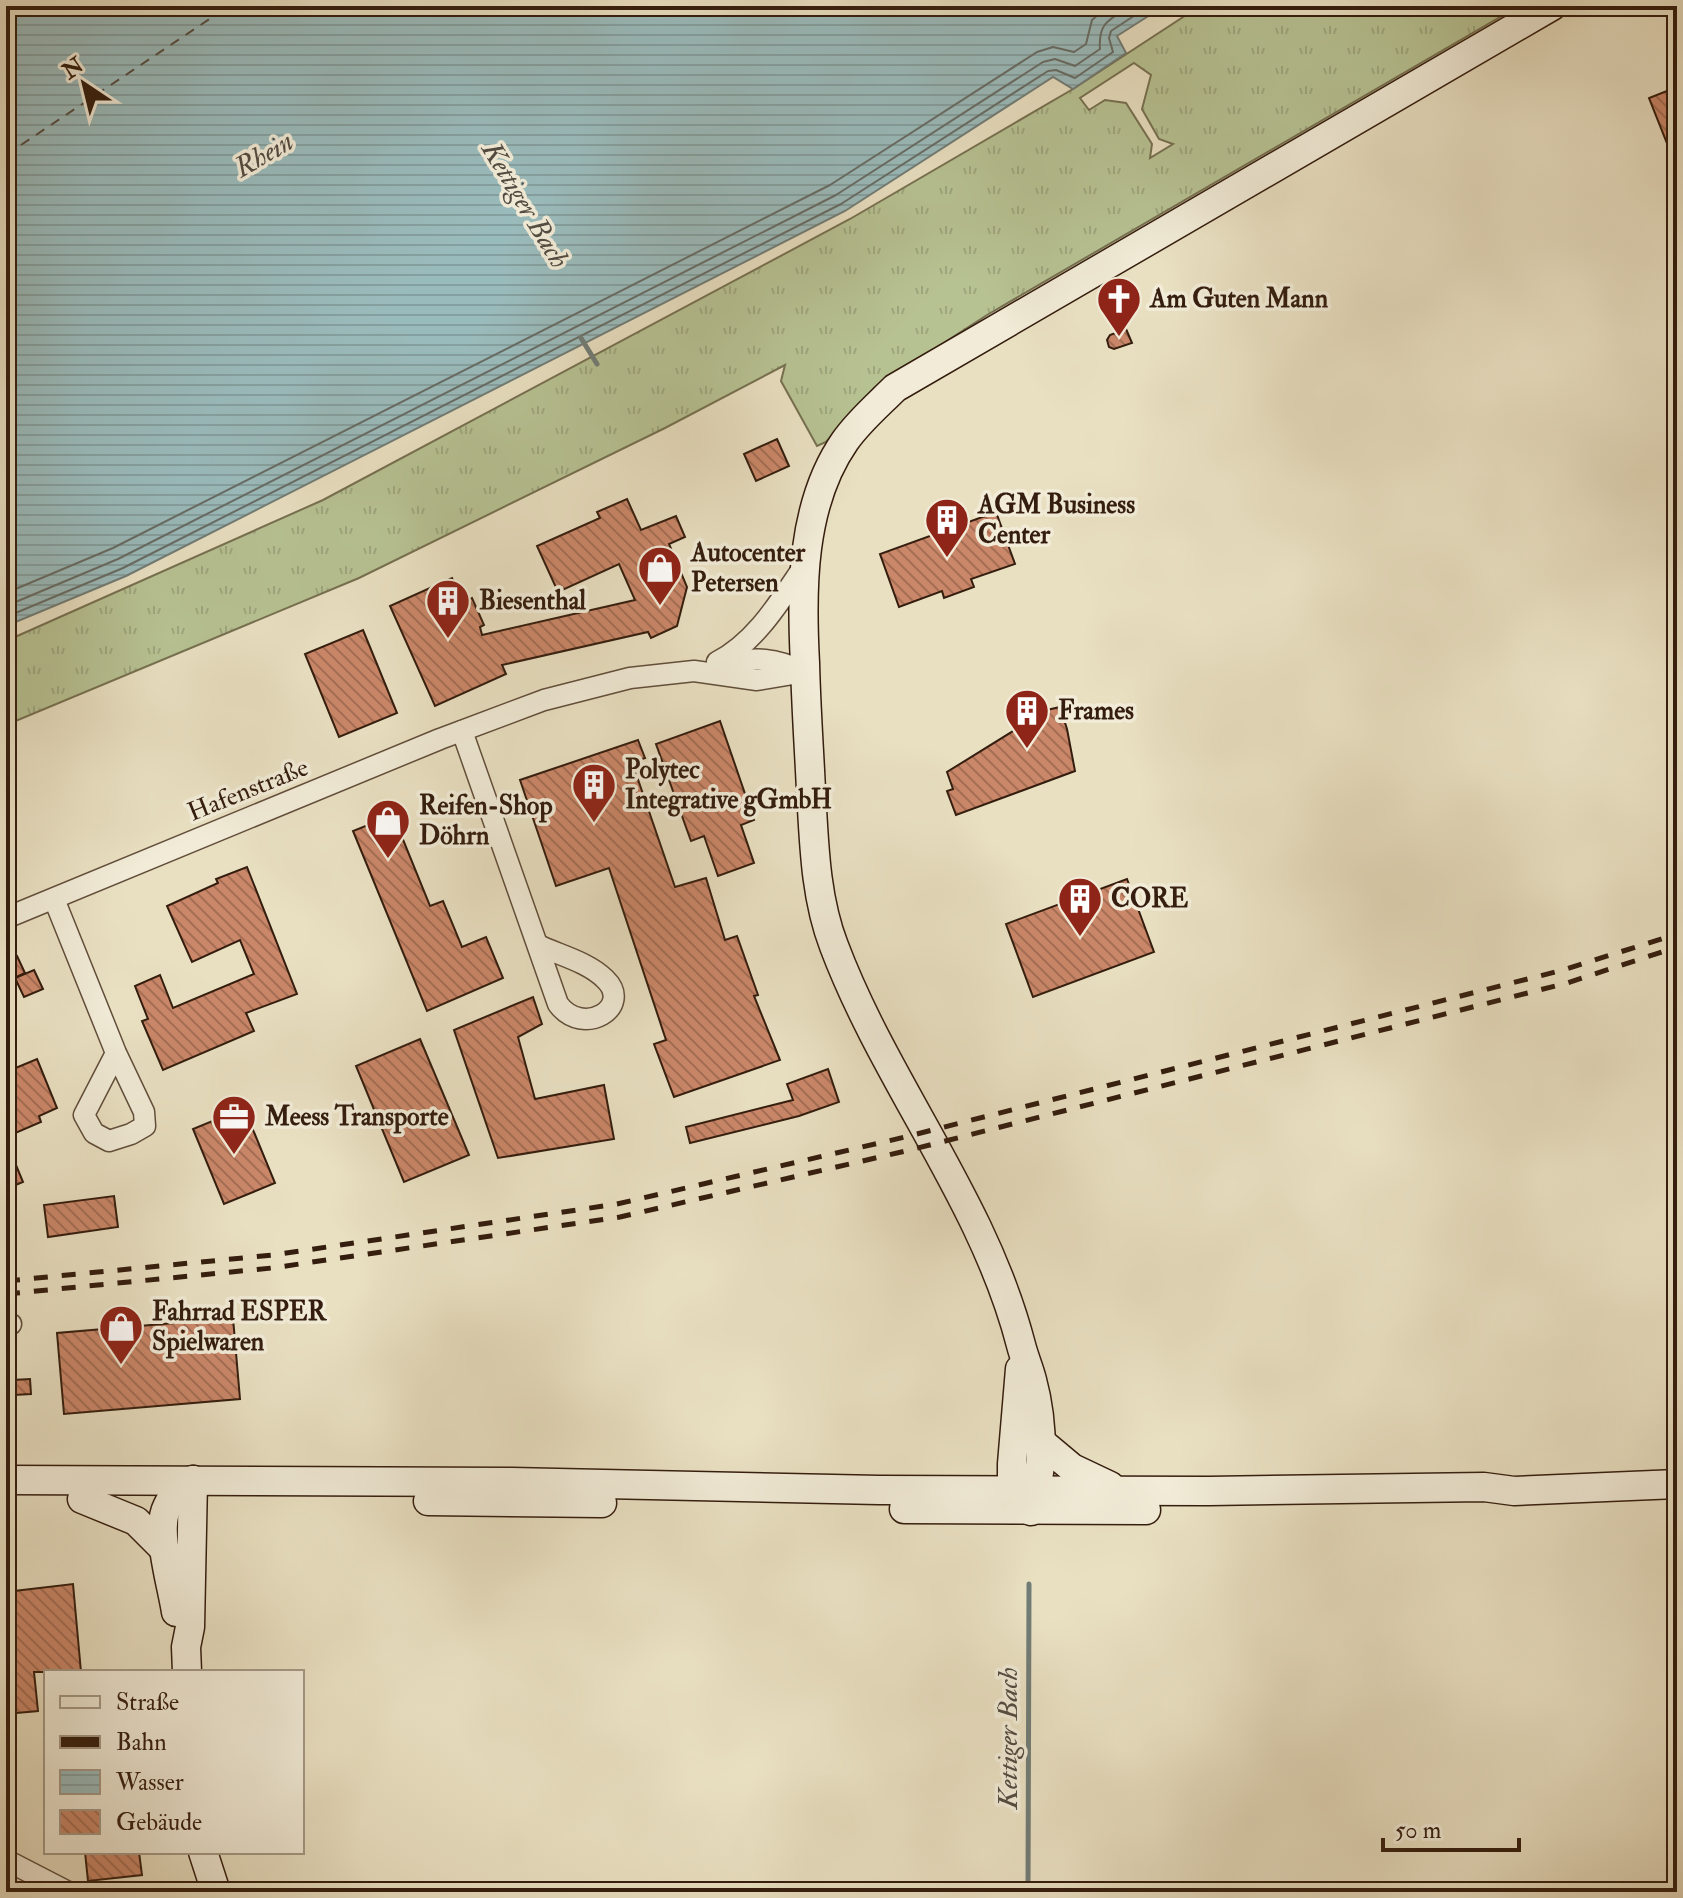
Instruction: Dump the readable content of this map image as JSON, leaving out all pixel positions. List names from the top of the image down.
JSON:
{
  "streets": {
    "street": ["Hafenstraße"]
  },
  "water": ["Rhein", "Kettiger Bach"],
  "places": {
    "church": ["Am Guten Mann"],
    "building": [
      "AGM Business Center",
      "Biesenthal",
      "Frames",
      "Polytec Integrative gGmbH",
      "CORE"
    ],
    "shop": ["Autocenter Petersen", "Reifen-Shop Döhrn", "Fahrrad ESPER Spielwaren"],
    "office": ["Meess Transporte"]
  },
  "legend": [
    "Straße",
    "Bahn",
    "Wasser",
    "Gebäude"
  ],
  "scale_bar": "50 m",
  "north": "top left"
}
